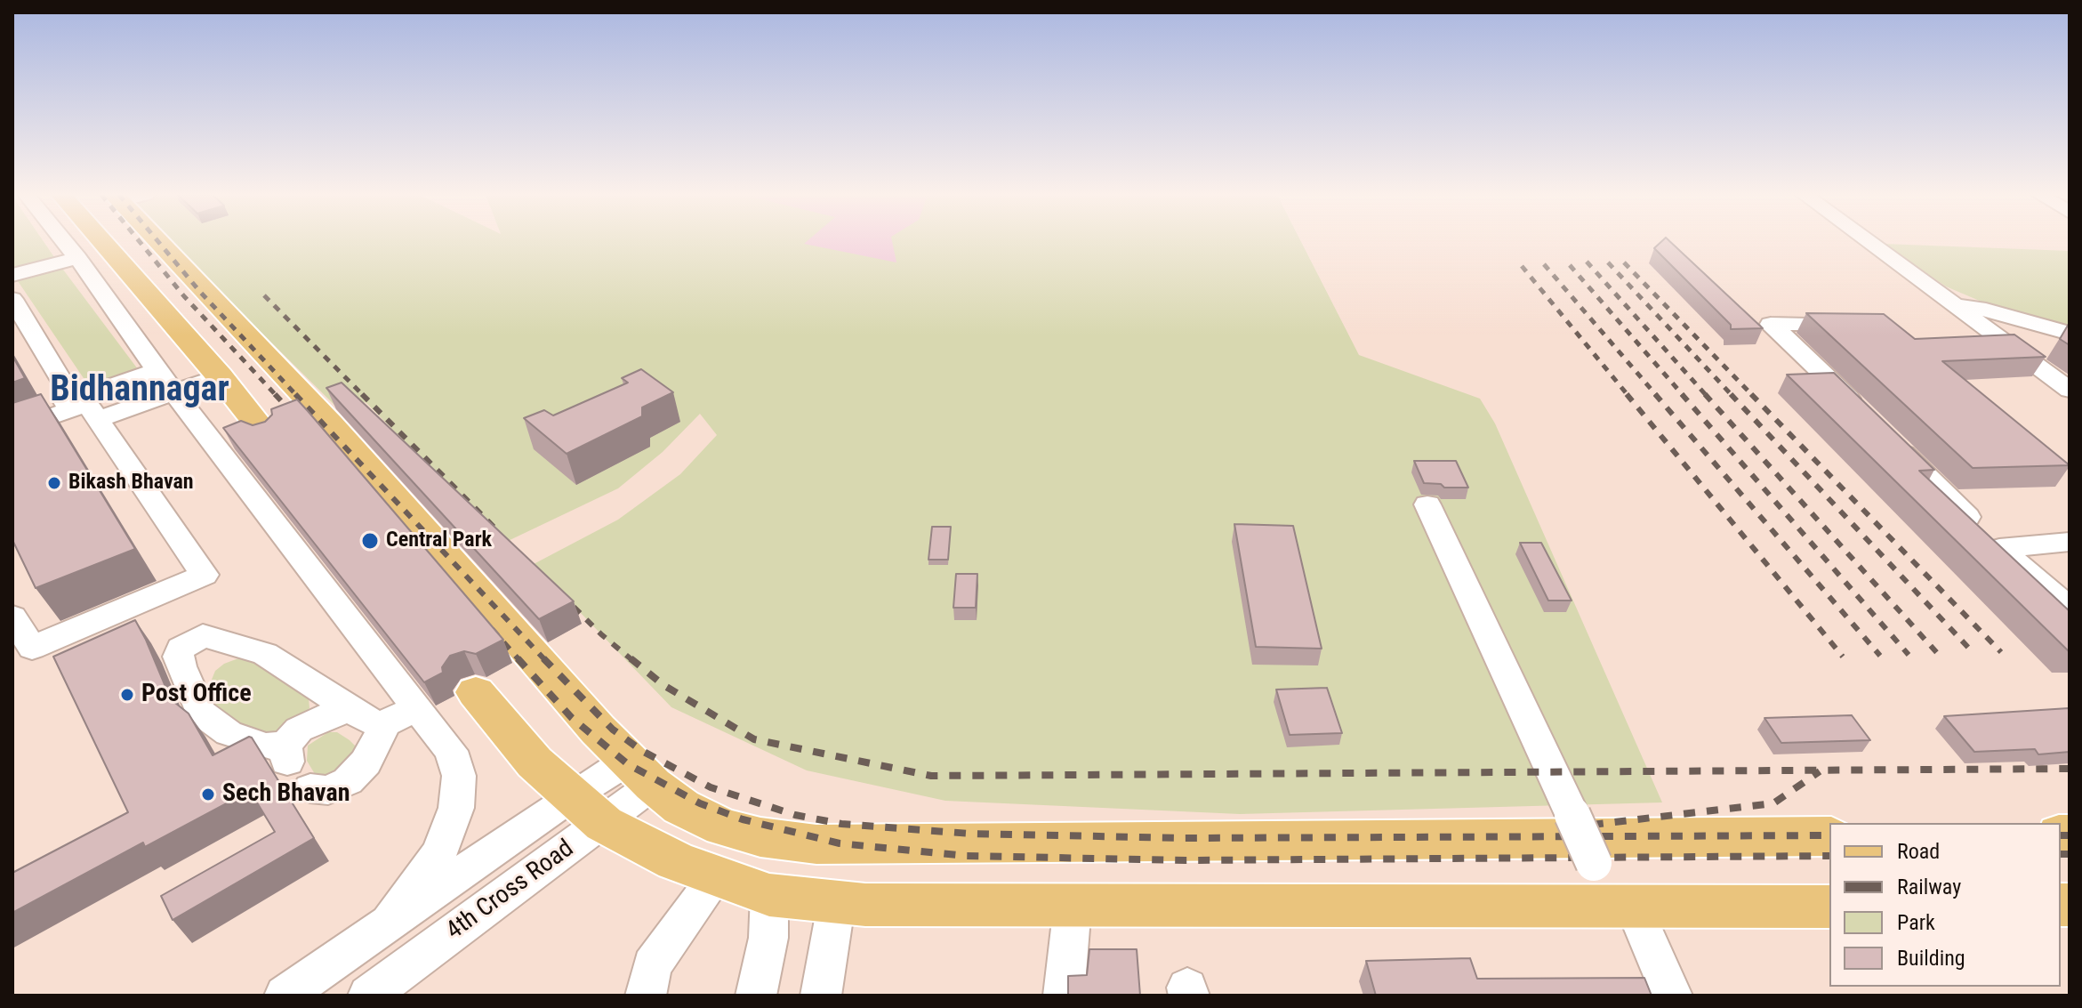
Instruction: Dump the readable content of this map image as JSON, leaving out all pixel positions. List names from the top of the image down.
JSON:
{
  "streets": {
    "street": ["4th Cross Road"]
  },
  "districts": ["Bidhannagar"],
  "places": [
    "Bikash Bhavan",
    "Central Park",
    "Post Office",
    "Sech Bhavan"
  ],
  "legend": [
    "Road",
    "Railway",
    "Park",
    "Building"
  ]
}
